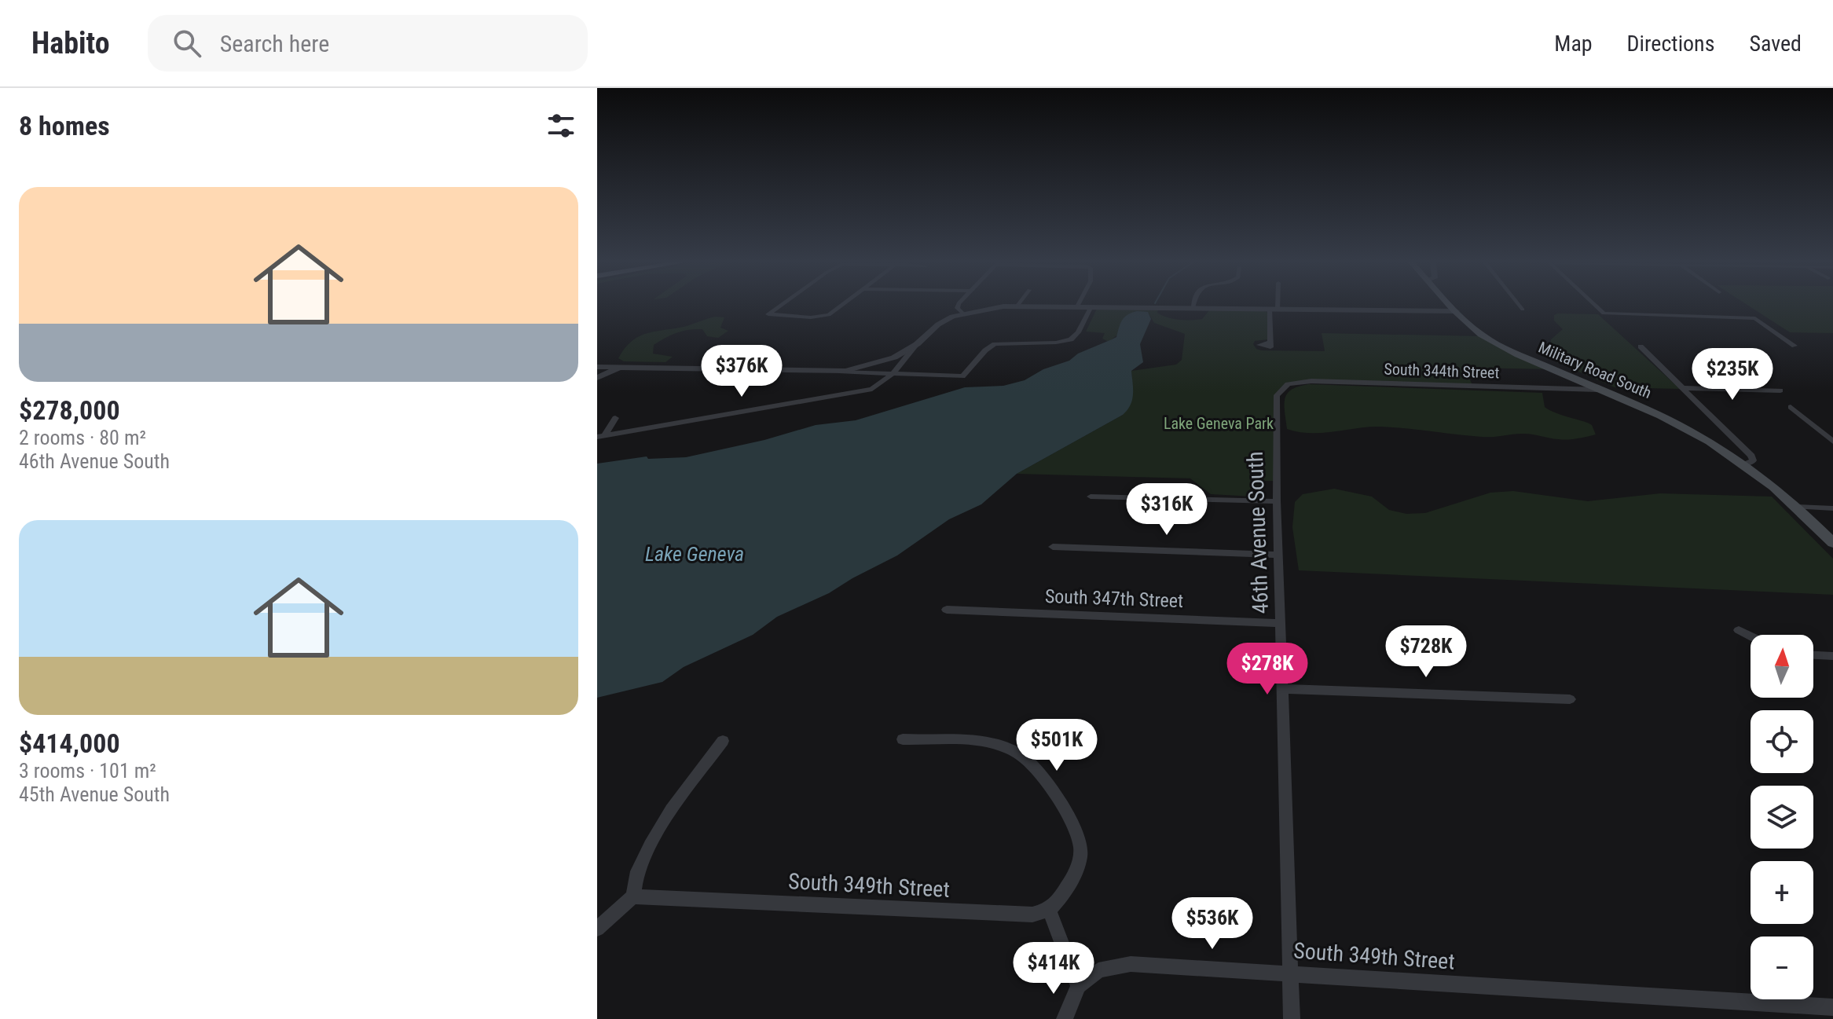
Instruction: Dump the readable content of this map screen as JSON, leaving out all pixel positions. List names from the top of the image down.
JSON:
{
  "streets": {
    "main road": ["Military Road South"],
    "street": [
      "South 344th Street",
      "46th Avenue South",
      "South 347th Street",
      "South 349th Street"
    ]
  },
  "crossings": [
    ["Military Road South", "South 344th Street"],
    ["South 344th Street", "46th Avenue South"],
    ["46th Avenue South", "South 347th Street"],
    ["46th Avenue South", "South 349th Street"]
  ],
  "water": ["Lake Geneva"],
  "parks": ["Lake Geneva Park"],
  "north": "top",
  "page": {
    "header": "Habito",
    "search": "Search here",
    "nav": ["Map", "Directions", "Saved"],
    "heading": "8 homes",
    "list": [
      {
        "name": "$278,000",
        "note": "2 rooms · 80 m² · 46th Avenue South"
      },
      {
        "name": "$414,000",
        "note": "3 rooms · 101 m² · 45th Avenue South"
      }
    ],
    "price": [
      "$376K",
      "$235K",
      "$316K",
      "$728K",
      "$278K",
      "$501K",
      "$536K",
      "$414K"
    ],
    "map_buttons": ["+", "−"]
  }
}
